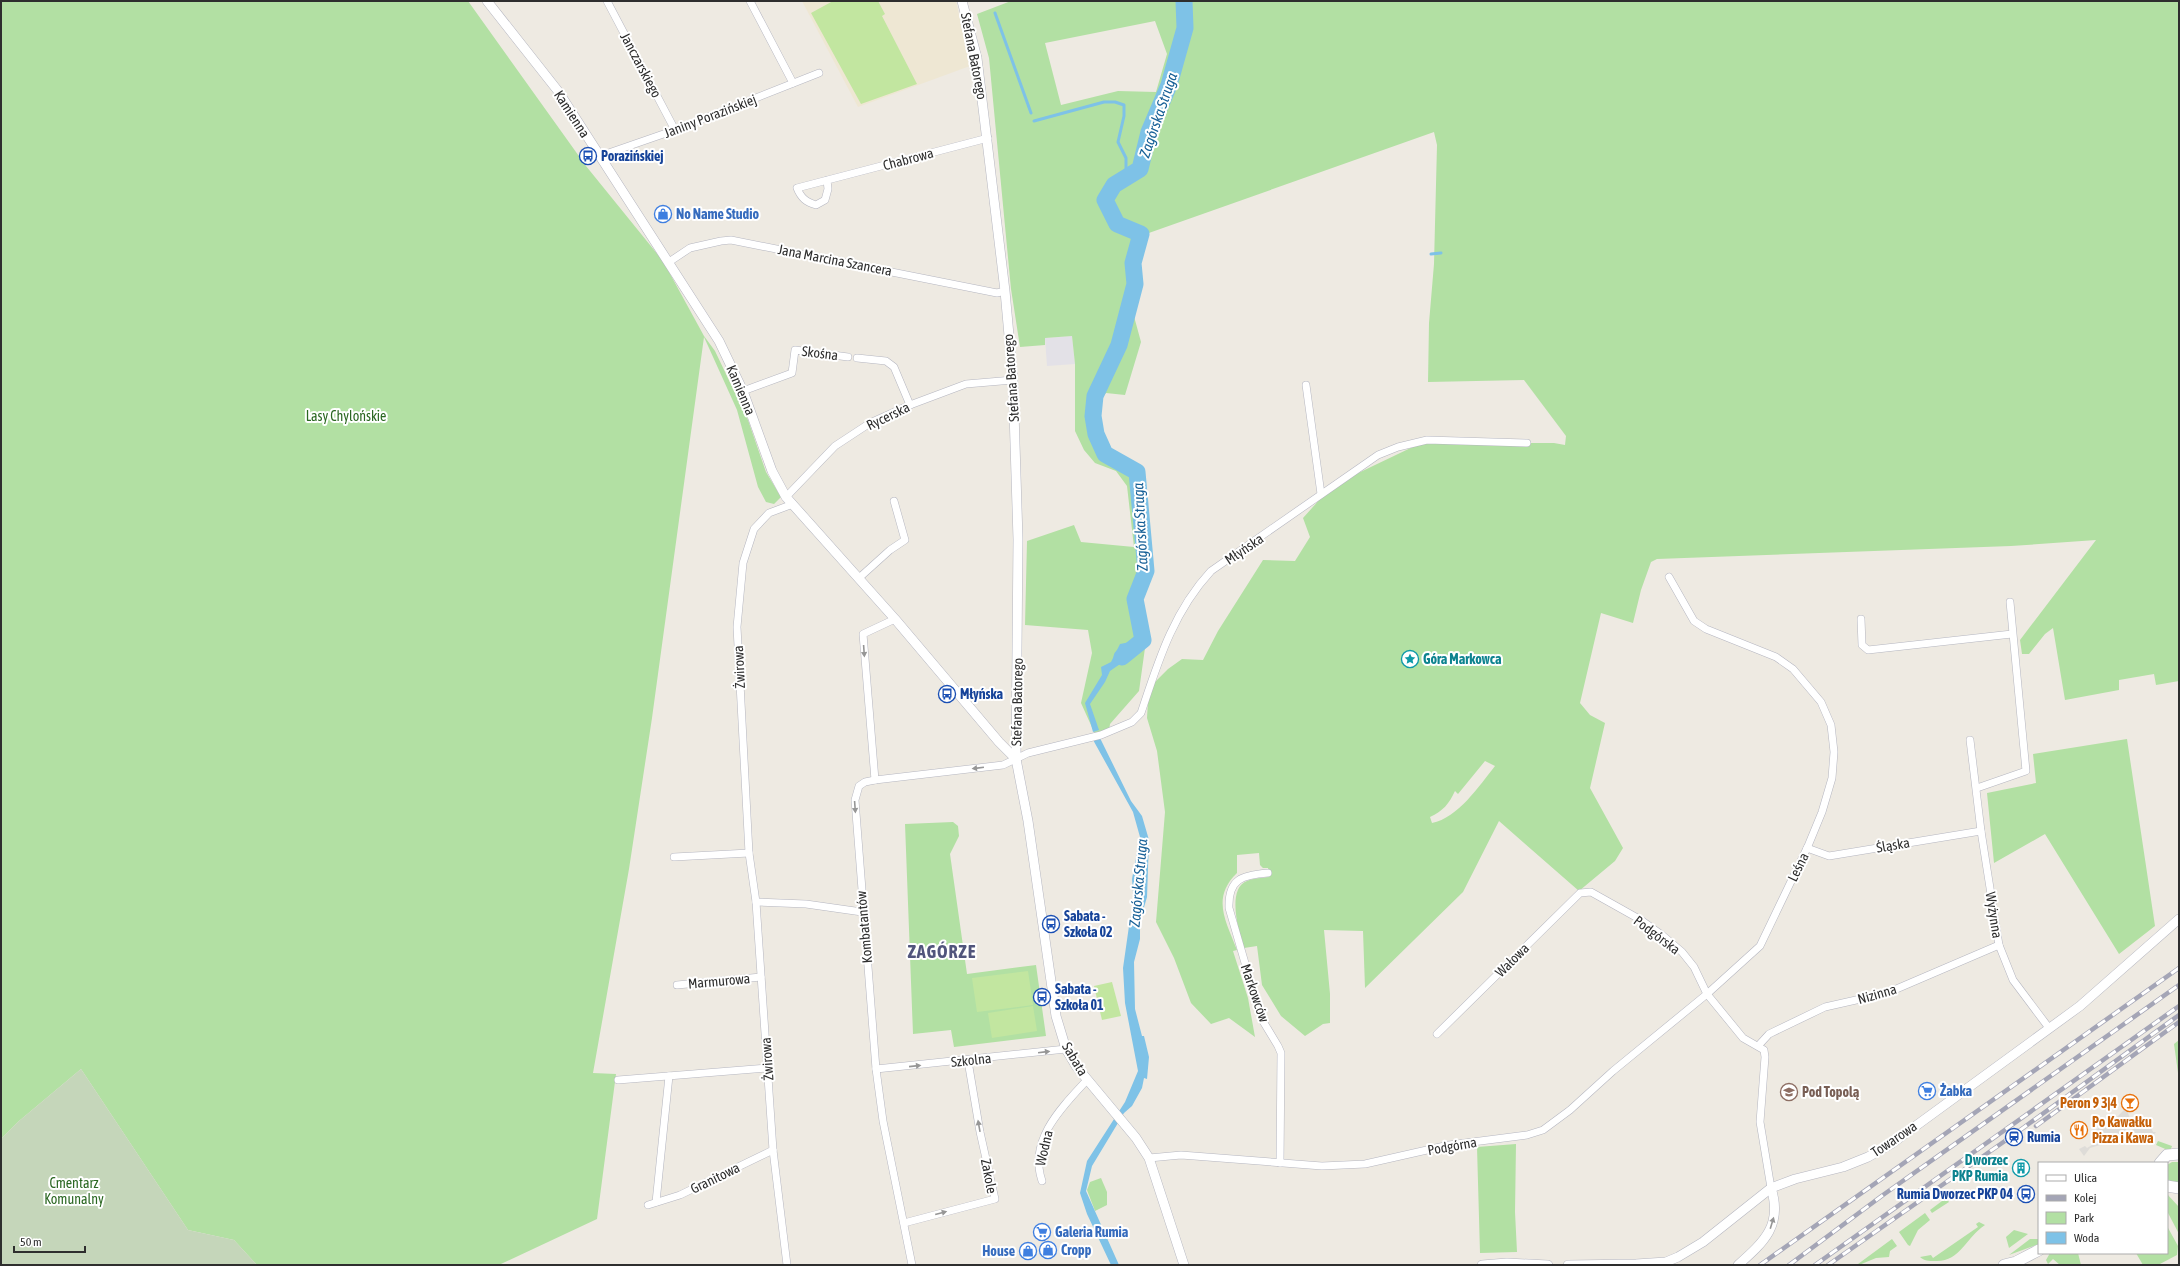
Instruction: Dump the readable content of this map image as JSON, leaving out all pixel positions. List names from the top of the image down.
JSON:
{
  "streets": {
    "street": [
      "Stefana Batorego",
      "Janczarskiego",
      "Kamienna",
      "Janiny Porazińskiej",
      "Chabrowa",
      "Jana Marcina Szancera",
      "Skośna",
      "Rycerska",
      "Młyńska",
      "Żwirowa",
      "Śląska",
      "Leśna",
      "Wyżynna",
      "Kombatantów",
      "Podgórska",
      "Wałowa",
      "Marmurowa",
      "Markowców",
      "Nizinna",
      "Sabata",
      "Szkolna",
      "Towarowa",
      "Podgórna",
      "Wodna",
      "Zakole",
      "Granitowa"
    ]
  },
  "crossings": [
    ["Stefana Batorego", "Kamienna"],
    ["Stefana Batorego", "Chabrowa"],
    ["Stefana Batorego", "Jana Marcina Szancera"],
    ["Stefana Batorego", "Rycerska"],
    ["Stefana Batorego", "Młyńska"],
    ["Stefana Batorego", "Sabata"],
    ["Janczarskiego", "Janiny Porazińskiej"],
    ["Kamienna", "Janiny Porazińskiej"],
    ["Kamienna", "Jana Marcina Szancera"],
    ["Kamienna", "Skośna"],
    ["Kamienna", "Rycerska"],
    ["Kamienna", "Młyńska"],
    ["Kamienna", "Żwirowa"],
    ["Kamienna", "Sabata"],
    ["Skośna", "Rycerska"],
    ["Młyńska", "Kombatantów"],
    ["Młyńska", "Sabata"],
    ["Żwirowa", "Marmurowa"],
    ["Żwirowa", "Granitowa"],
    ["Śląska", "Leśna"],
    ["Śląska", "Wyżynna"],
    ["Leśna", "Podgórska"],
    ["Leśna", "Podgórna"],
    ["Wyżynna", "Nizinna"],
    ["Wyżynna", "Towarowa"],
    ["Kombatantów", "Szkolna"],
    ["Kombatantów", "Zakole"],
    ["Podgórska", "Wałowa"],
    ["Podgórska", "Podgórna"],
    ["Markowców", "Podgórna"],
    ["Sabata", "Szkolna"],
    ["Sabata", "Podgórna"],
    ["Sabata", "Wodna"],
    ["Szkolna", "Zakole"]
  ],
  "one_way": ["Szkolna"],
  "districts": ["ZAGÓRZE"],
  "water": ["Zagórska Struga"],
  "parks": ["Lasy Chylońskie", "Cmentarz Komunalny"],
  "places": {
    "bus stop": [
      "Porazińskiej",
      "Młyńska",
      "Sabata - Szkoła 02",
      "Sabata - Szkoła 01",
      "Rumia Dworzec PKP 04"
    ],
    "shop": ["No Name Studio", "Cropp", "House"],
    "place": ["Góra Markowca"],
    "supermarket": ["Żabka", "Galeria Rumia"],
    "school or university": ["Pod Topolą"],
    "bar": ["Peron 9 3|4"],
    "restaurant": ["Po Kawałku Pizza i Kawa"],
    "station": ["Rumia"],
    "building": ["Dworzec PKP Rumia"]
  },
  "legend": [
    "Ulica",
    "Kolej",
    "Park",
    "Woda"
  ],
  "scale_bar": "50 m"
}
